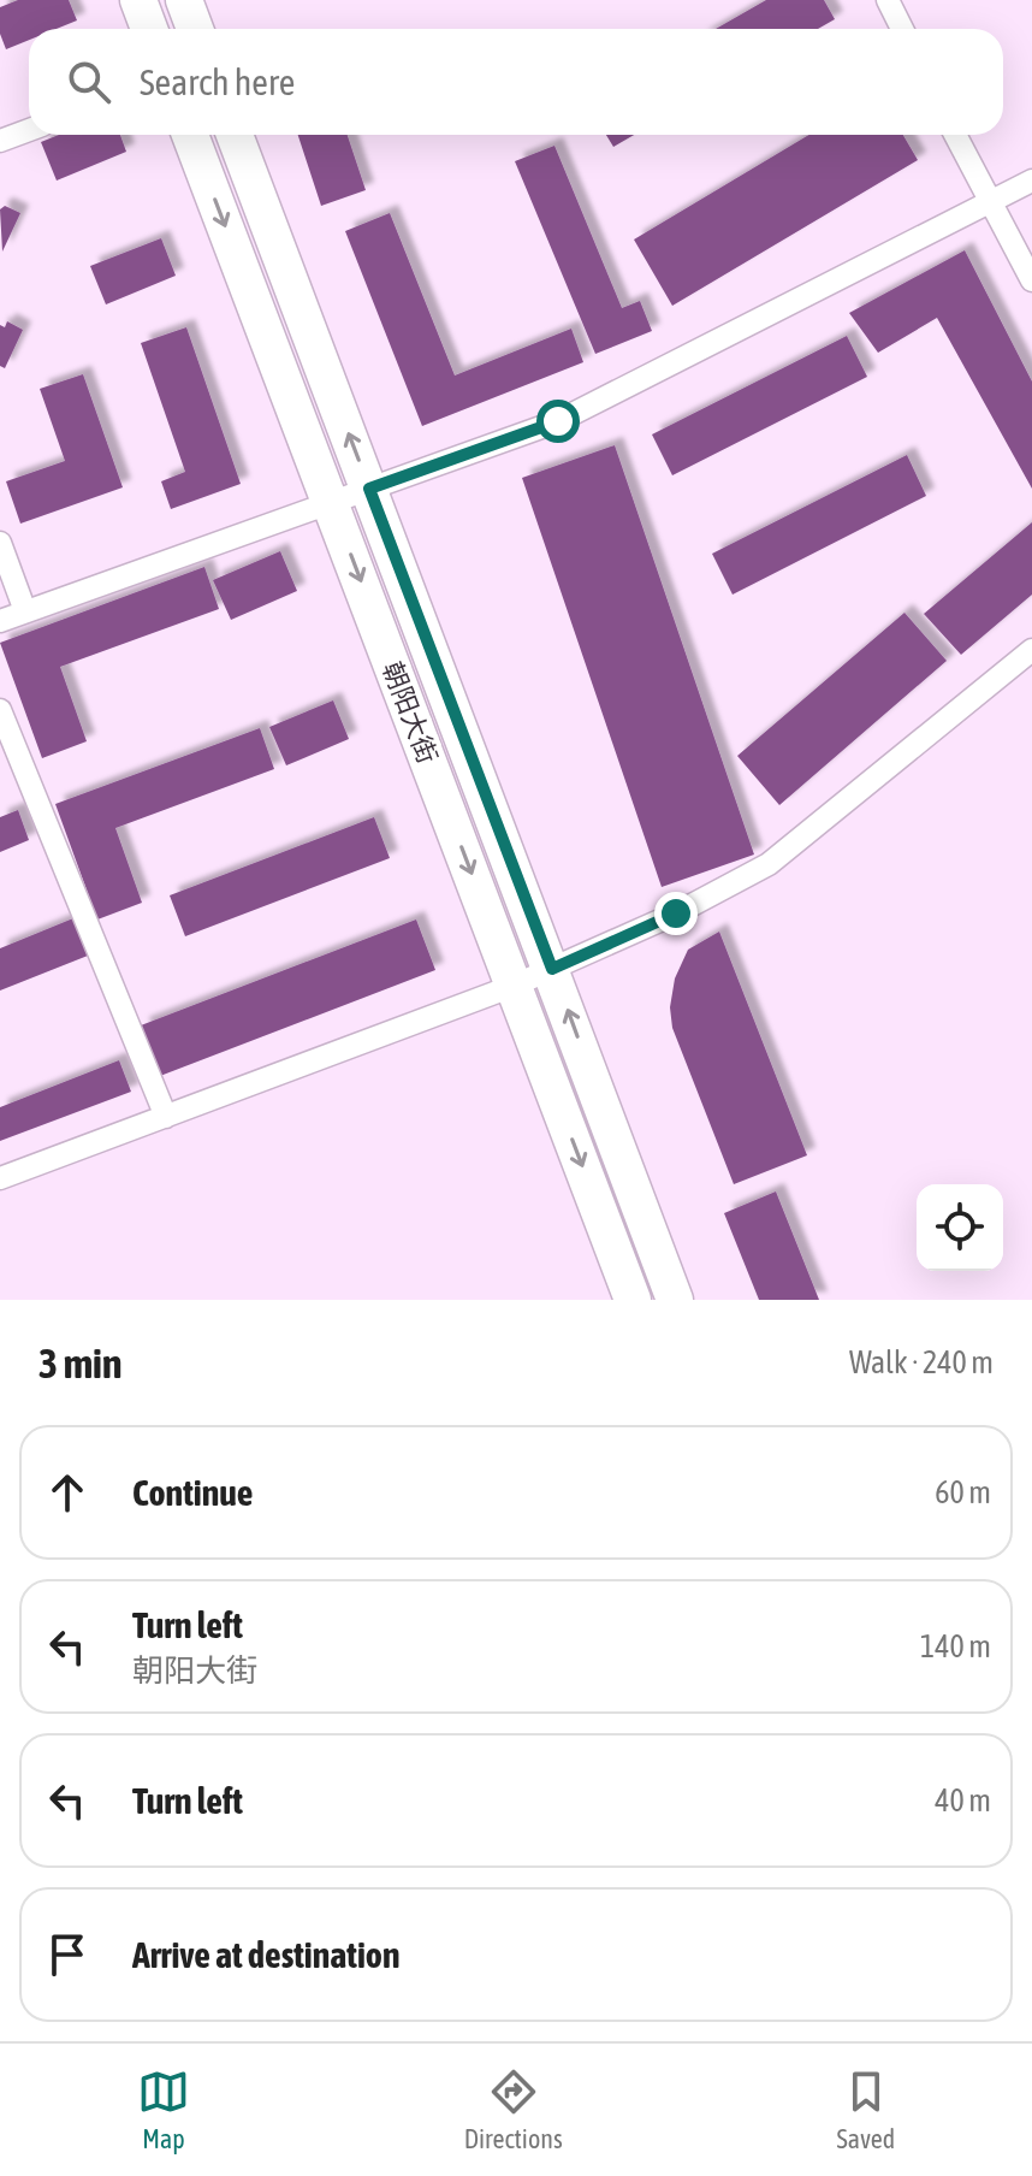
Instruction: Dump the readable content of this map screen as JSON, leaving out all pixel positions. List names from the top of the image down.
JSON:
{
  "streets": {
    "main road": ["朝阳大街"]
  },
  "page": {
    "search": "Search here",
    "heading": ["3 min", "Walk · 240 m"],
    "list": [
      ["Continue", "60 m"],
      ["Turn left", "朝阳大街", "140 m"],
      ["Turn left", "40 m"],
      "Arrive at destination"
    ],
    "nav": ["Map", "Directions", "Saved"]
  }
}
